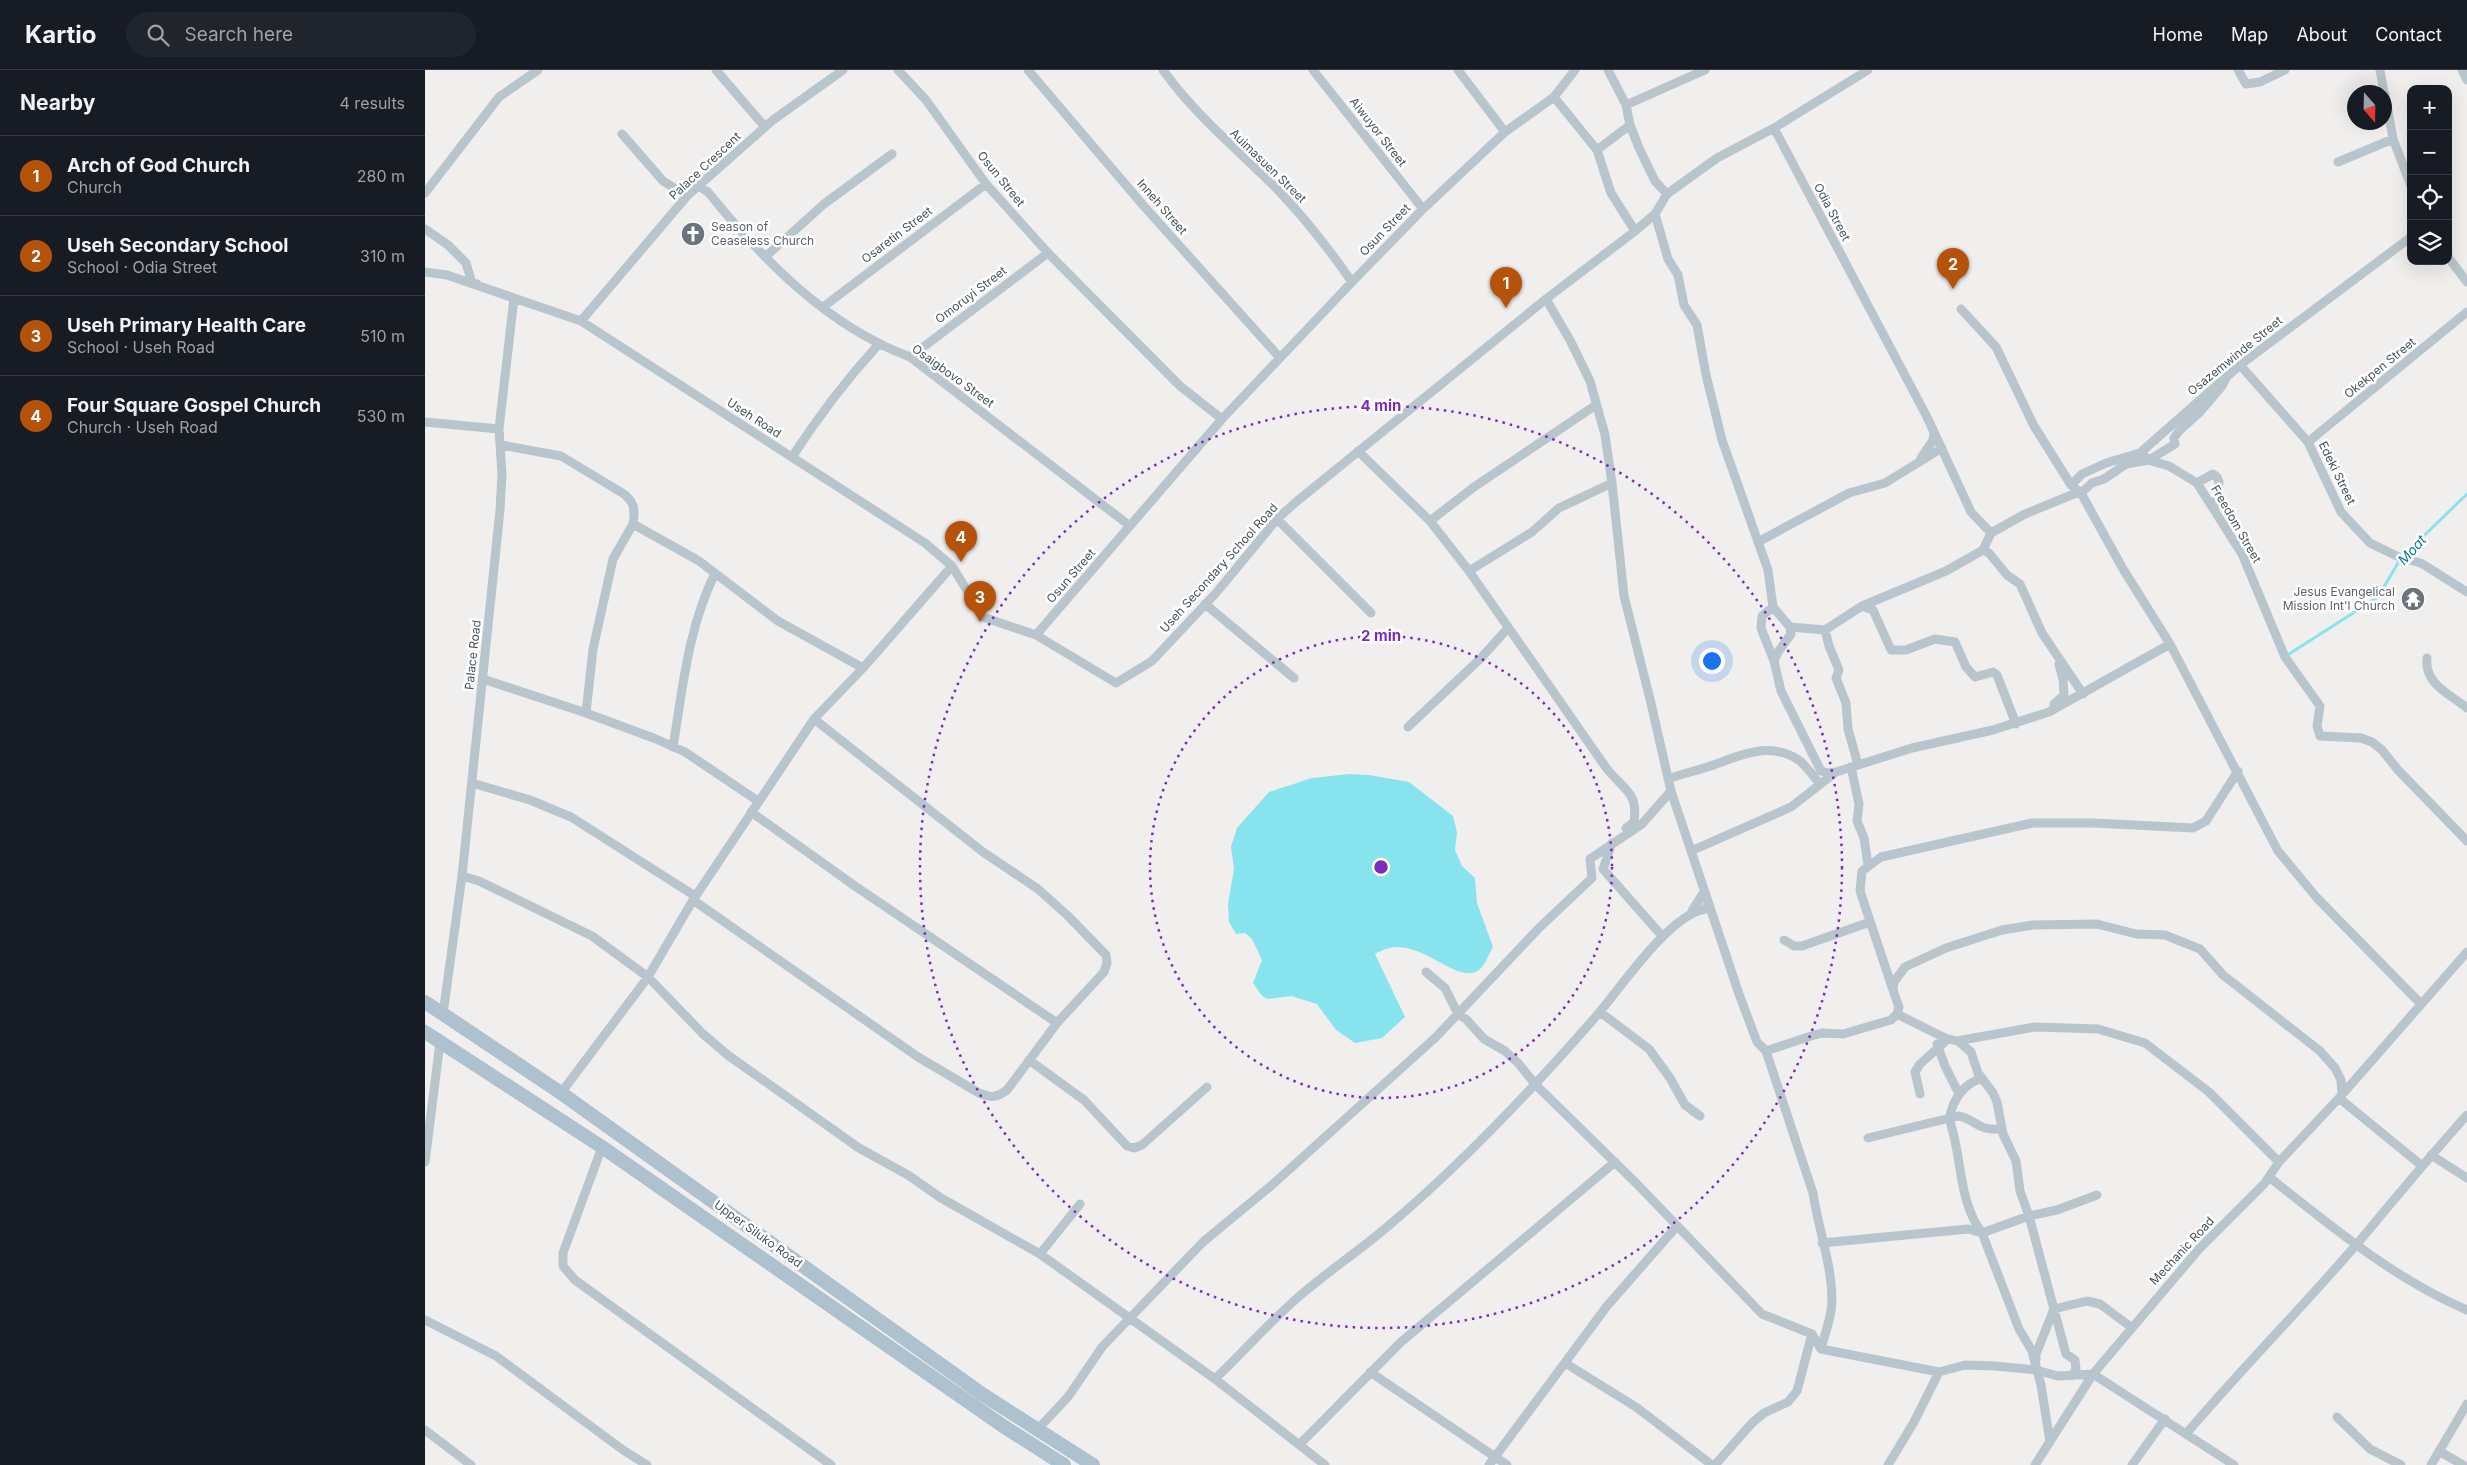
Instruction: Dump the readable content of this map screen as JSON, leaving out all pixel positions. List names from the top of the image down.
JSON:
{
  "streets": {
    "main road": ["Upper Siluko Road"],
    "street": [
      "Aiwuyor Street",
      "Palace Crescent",
      "Auimasuen Street",
      "Osun Street",
      "Inneh Street",
      "Odia Street",
      "Osaretin Street",
      "Omoruyi Street",
      "Osazemwinde Street",
      "Okekpen Street",
      "Osaigbovo Street",
      "Useh Road",
      "Edeki Street",
      "Freedom Street",
      "Useh Secondary School Road",
      "Palace Road",
      "Mechanic Road"
    ]
  },
  "crossings": [
    ["Aiwuyor Street", "Osun Street"],
    ["Palace Crescent", "Osaigbovo Street"],
    ["Palace Crescent", "Useh Road"],
    ["Auimasuen Street", "Osun Street"],
    ["Osun Street", "Inneh Street"],
    ["Osun Street", "Osaretin Street"],
    ["Osun Street", "Omoruyi Street"],
    ["Osun Street", "Osaigbovo Street"],
    ["Osun Street", "Useh Road"],
    ["Osun Street", "Useh Secondary School Road"],
    ["Odia Street", "Useh Secondary School Road"],
    ["Osaretin Street", "Osaigbovo Street"],
    ["Omoruyi Street", "Osaigbovo Street"],
    ["Osazemwinde Street", "Edeki Street"],
    ["Osazemwinde Street", "Freedom Street"],
    ["Okekpen Street", "Edeki Street"],
    ["Useh Road", "Useh Secondary School Road"],
    ["Useh Road", "Palace Road"],
    ["Palace Road", "Upper Siluko Road"]
  ],
  "water": ["Moat"],
  "places": {
    "church": ["Season of Ceaseless Church"],
    "temple": ["Jesus Evangelical Mission Int'l Church"]
  },
  "north": "bottom",
  "page": {
    "header": "Kartio",
    "search": "Search here",
    "nav": [
      "Home",
      "Map",
      "About",
      "Contact"
    ],
    "heading": ["Nearby", "4 results"],
    "map_buttons": ["+", "−"],
    "list": [
      {
        "mark": "1",
        "name": "Arch of God Church",
        "note": "Church",
        "value": "280 m"
      },
      {
        "mark": "2",
        "name": "Useh Secondary School",
        "note": "School · Odia Street",
        "value": "310 m"
      },
      {
        "mark": "3",
        "name": "Useh Primary Health Care",
        "note": "School · Useh Road",
        "value": "510 m"
      },
      {
        "mark": "4",
        "name": "Four Square Gospel Church",
        "note": "Church · Useh Road",
        "value": "530 m"
      }
    ],
    "pins": [
      "2",
      "1",
      "4",
      "3"
    ]
  },
  "rings": ["4 min", "2 min"]
}
